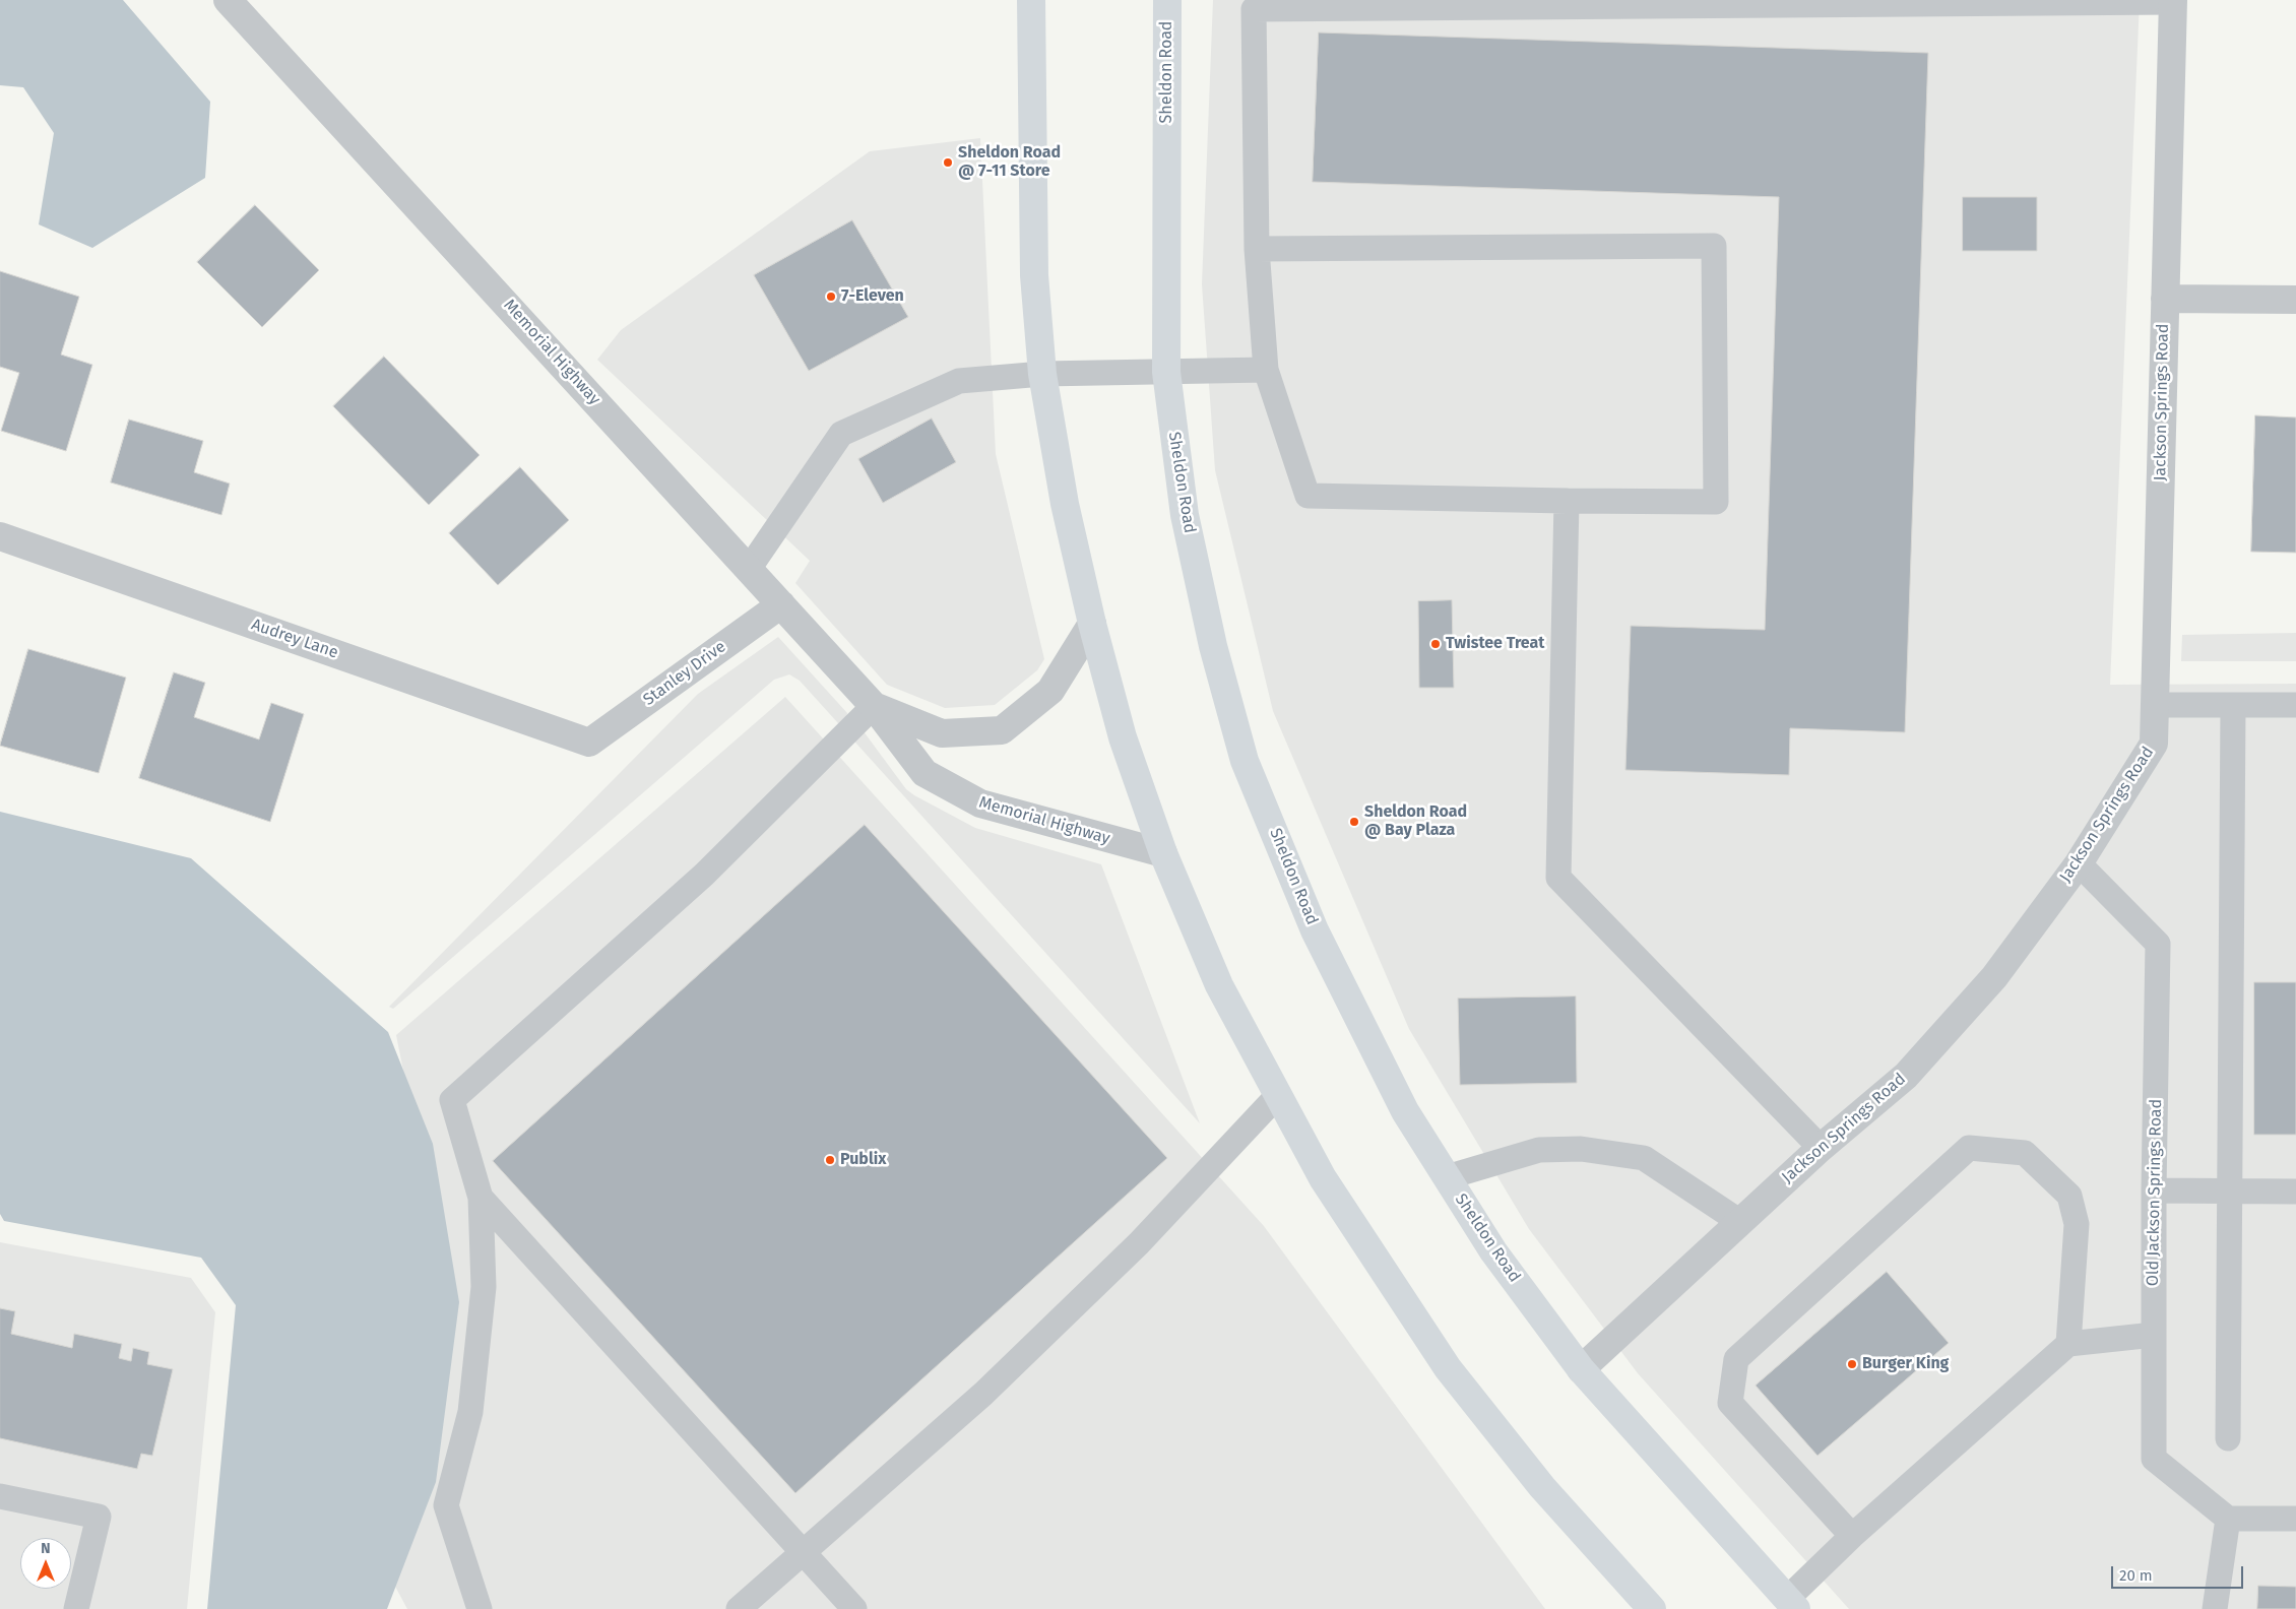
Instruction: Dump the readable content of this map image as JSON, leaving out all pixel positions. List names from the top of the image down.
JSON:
{
  "streets": {
    "main road": ["Sheldon Road"],
    "street": [
      "Memorial Highway",
      "Jackson Springs Road",
      "Audrey Lane",
      "Stanley Drive"
    ],
    "lane": ["Old Jackson Springs Road"]
  },
  "crossings": [
    ["Sheldon Road", "Jackson Springs Road"],
    ["Memorial Highway", "Stanley Drive"],
    ["Jackson Springs Road", "Old Jackson Springs Road"],
    ["Audrey Lane", "Stanley Drive"]
  ],
  "places": [
    "Sheldon Road @ 7-11 Store",
    "7-Eleven",
    "Twistee Treat",
    "Sheldon Road @ Bay Plaza",
    "Publix",
    "Burger King"
  ],
  "scale_bar": "20 m",
  "north": "top"
}
